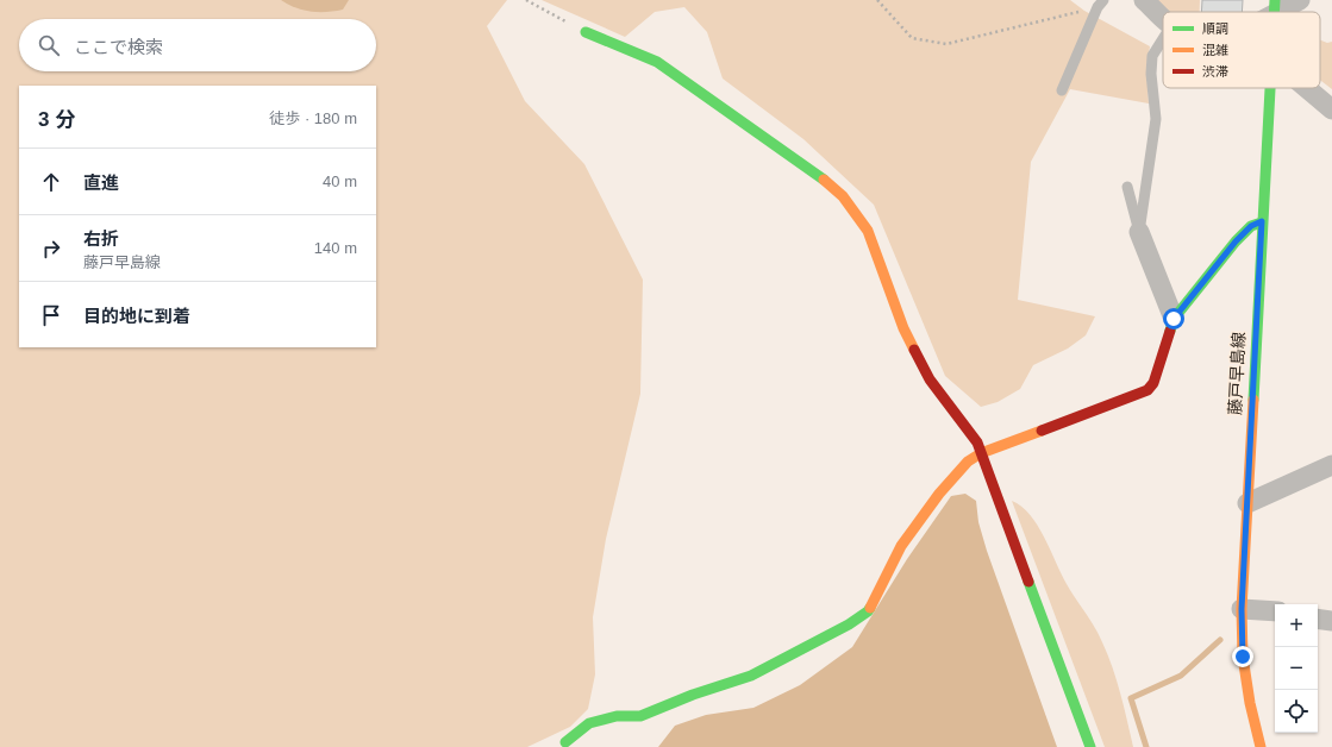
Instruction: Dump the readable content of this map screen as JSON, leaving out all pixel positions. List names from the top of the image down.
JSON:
{
  "streets": {
    "street": ["藤戸早島線"]
  },
  "legend": ["順調", "混雑", "渋滞"],
  "page": {
    "search": "ここで検索",
    "heading": ["3 分", "徒歩 · 180 m"],
    "list": [
      ["直進", "40 m"],
      ["右折", "藤戸早島線", "140 m"],
      "目的地に到着"
    ],
    "map_buttons": ["+", "−"]
  }
}
